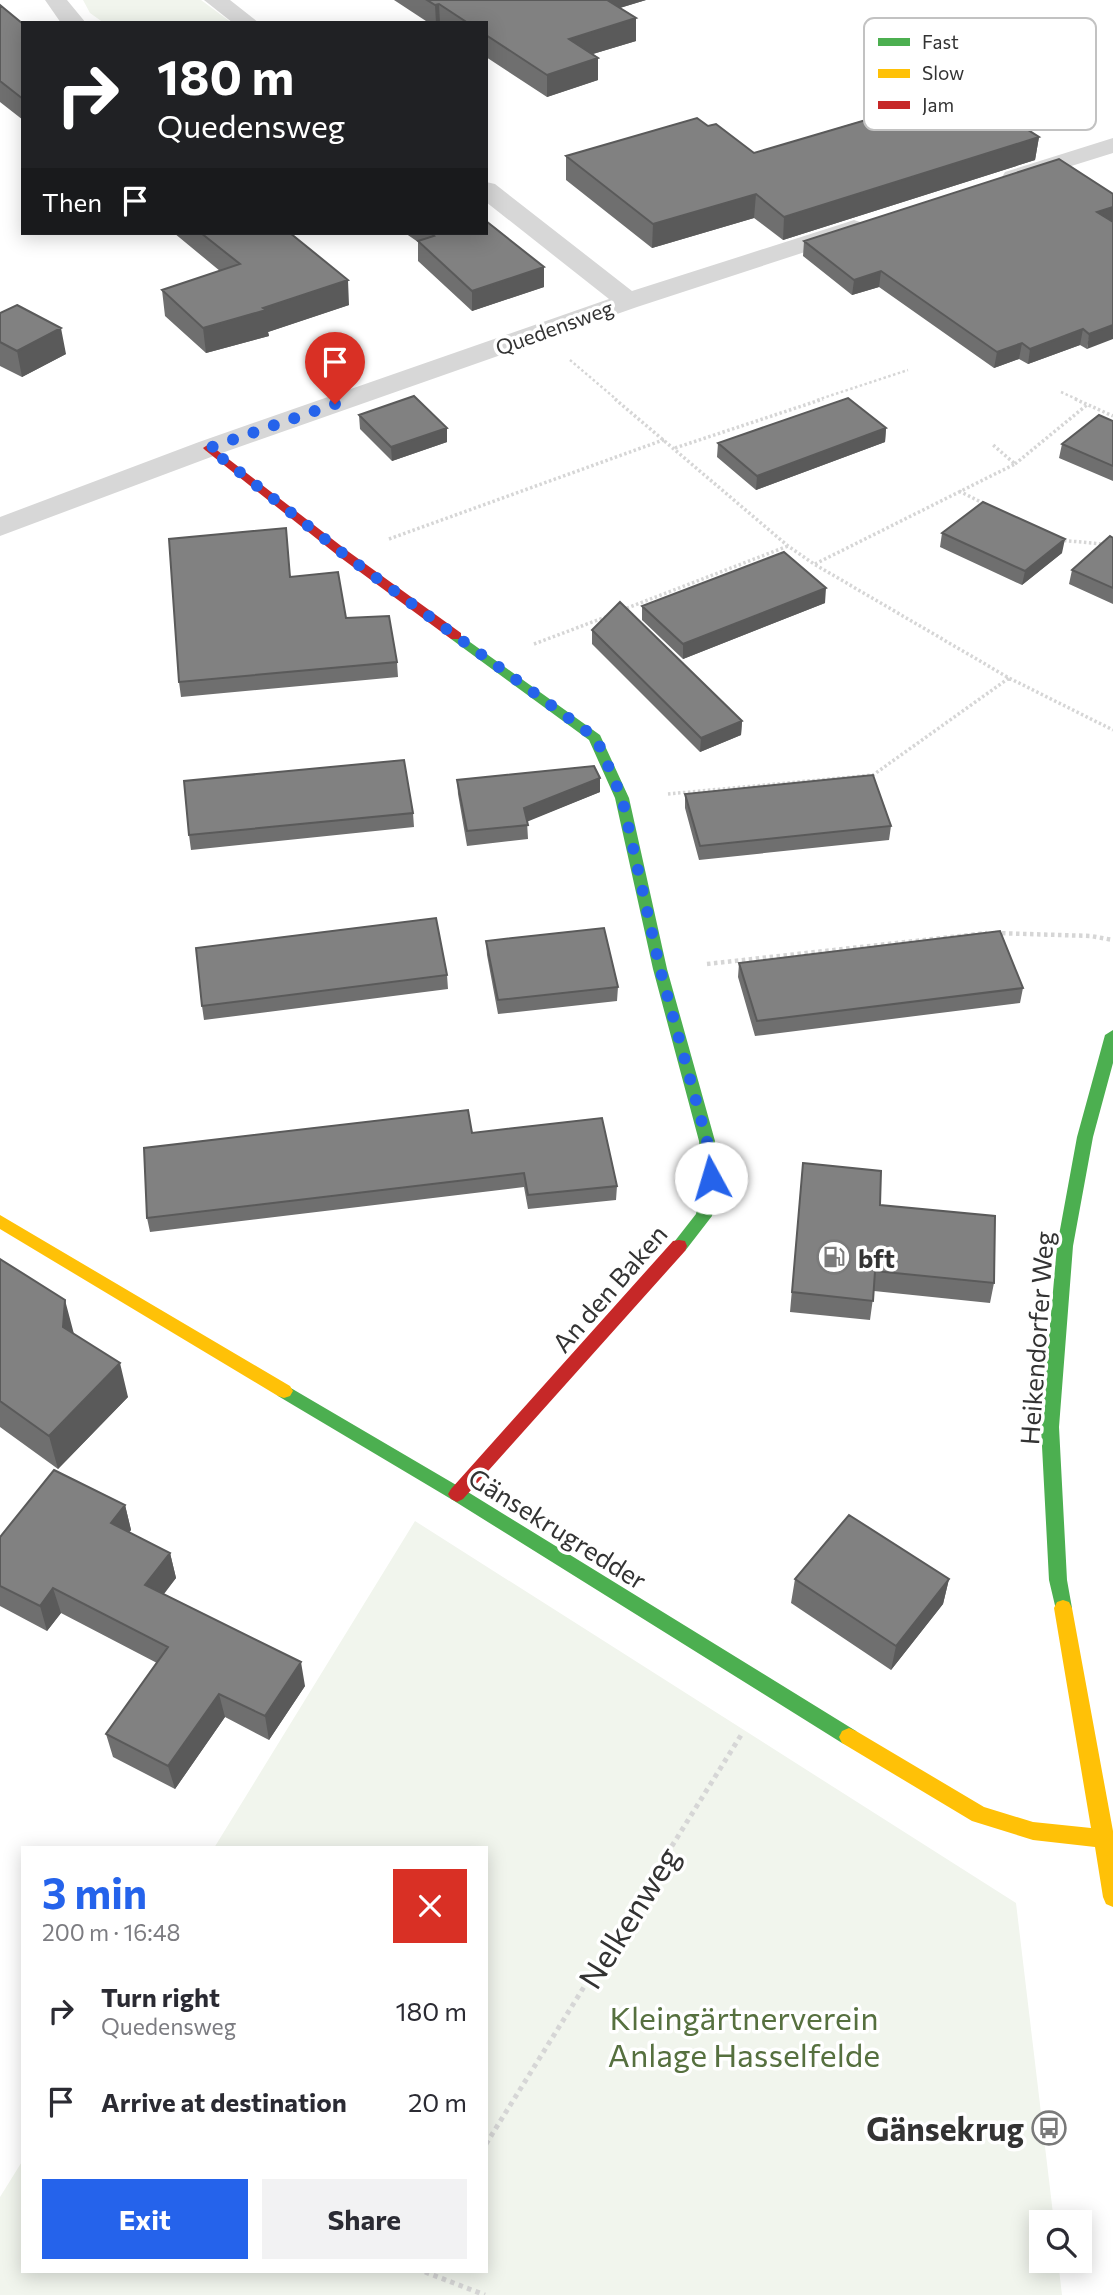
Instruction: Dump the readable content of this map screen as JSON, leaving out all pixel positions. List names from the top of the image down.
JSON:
{
  "streets": {
    "street": [
      "Quedensweg",
      "An den Baken",
      "Heikendorfer Weg",
      "Gänsekrugredder"
    ],
    "path": ["Nelkenweg"]
  },
  "crossings": [
    ["Quedensweg", "An den Baken"],
    ["An den Baken", "Gänsekrugredder"],
    ["Heikendorfer Weg", "Gänsekrugredder"],
    ["Gänsekrugredder", "Nelkenweg"]
  ],
  "parks": ["Kleingärtnerverein Anlage Hasselfelde"],
  "places": {
    "fuel station": ["bft"],
    "bus stop": ["Gänsekrug"]
  },
  "legend": ["Fast", "Slow", "Jam"],
  "page": {
    "turn": ["180 m", "Quedensweg"],
    "then": "Then",
    "heading": ["3 min", "200 m · 16:48"],
    "list": [
      {
        "name": "Turn right",
        "note": "Quedensweg",
        "value": "180 m"
      },
      {
        "name": "Arrive at destination",
        "value": "20 m"
      }
    ],
    "buttons": ["Exit", "Share"]
  }
}
